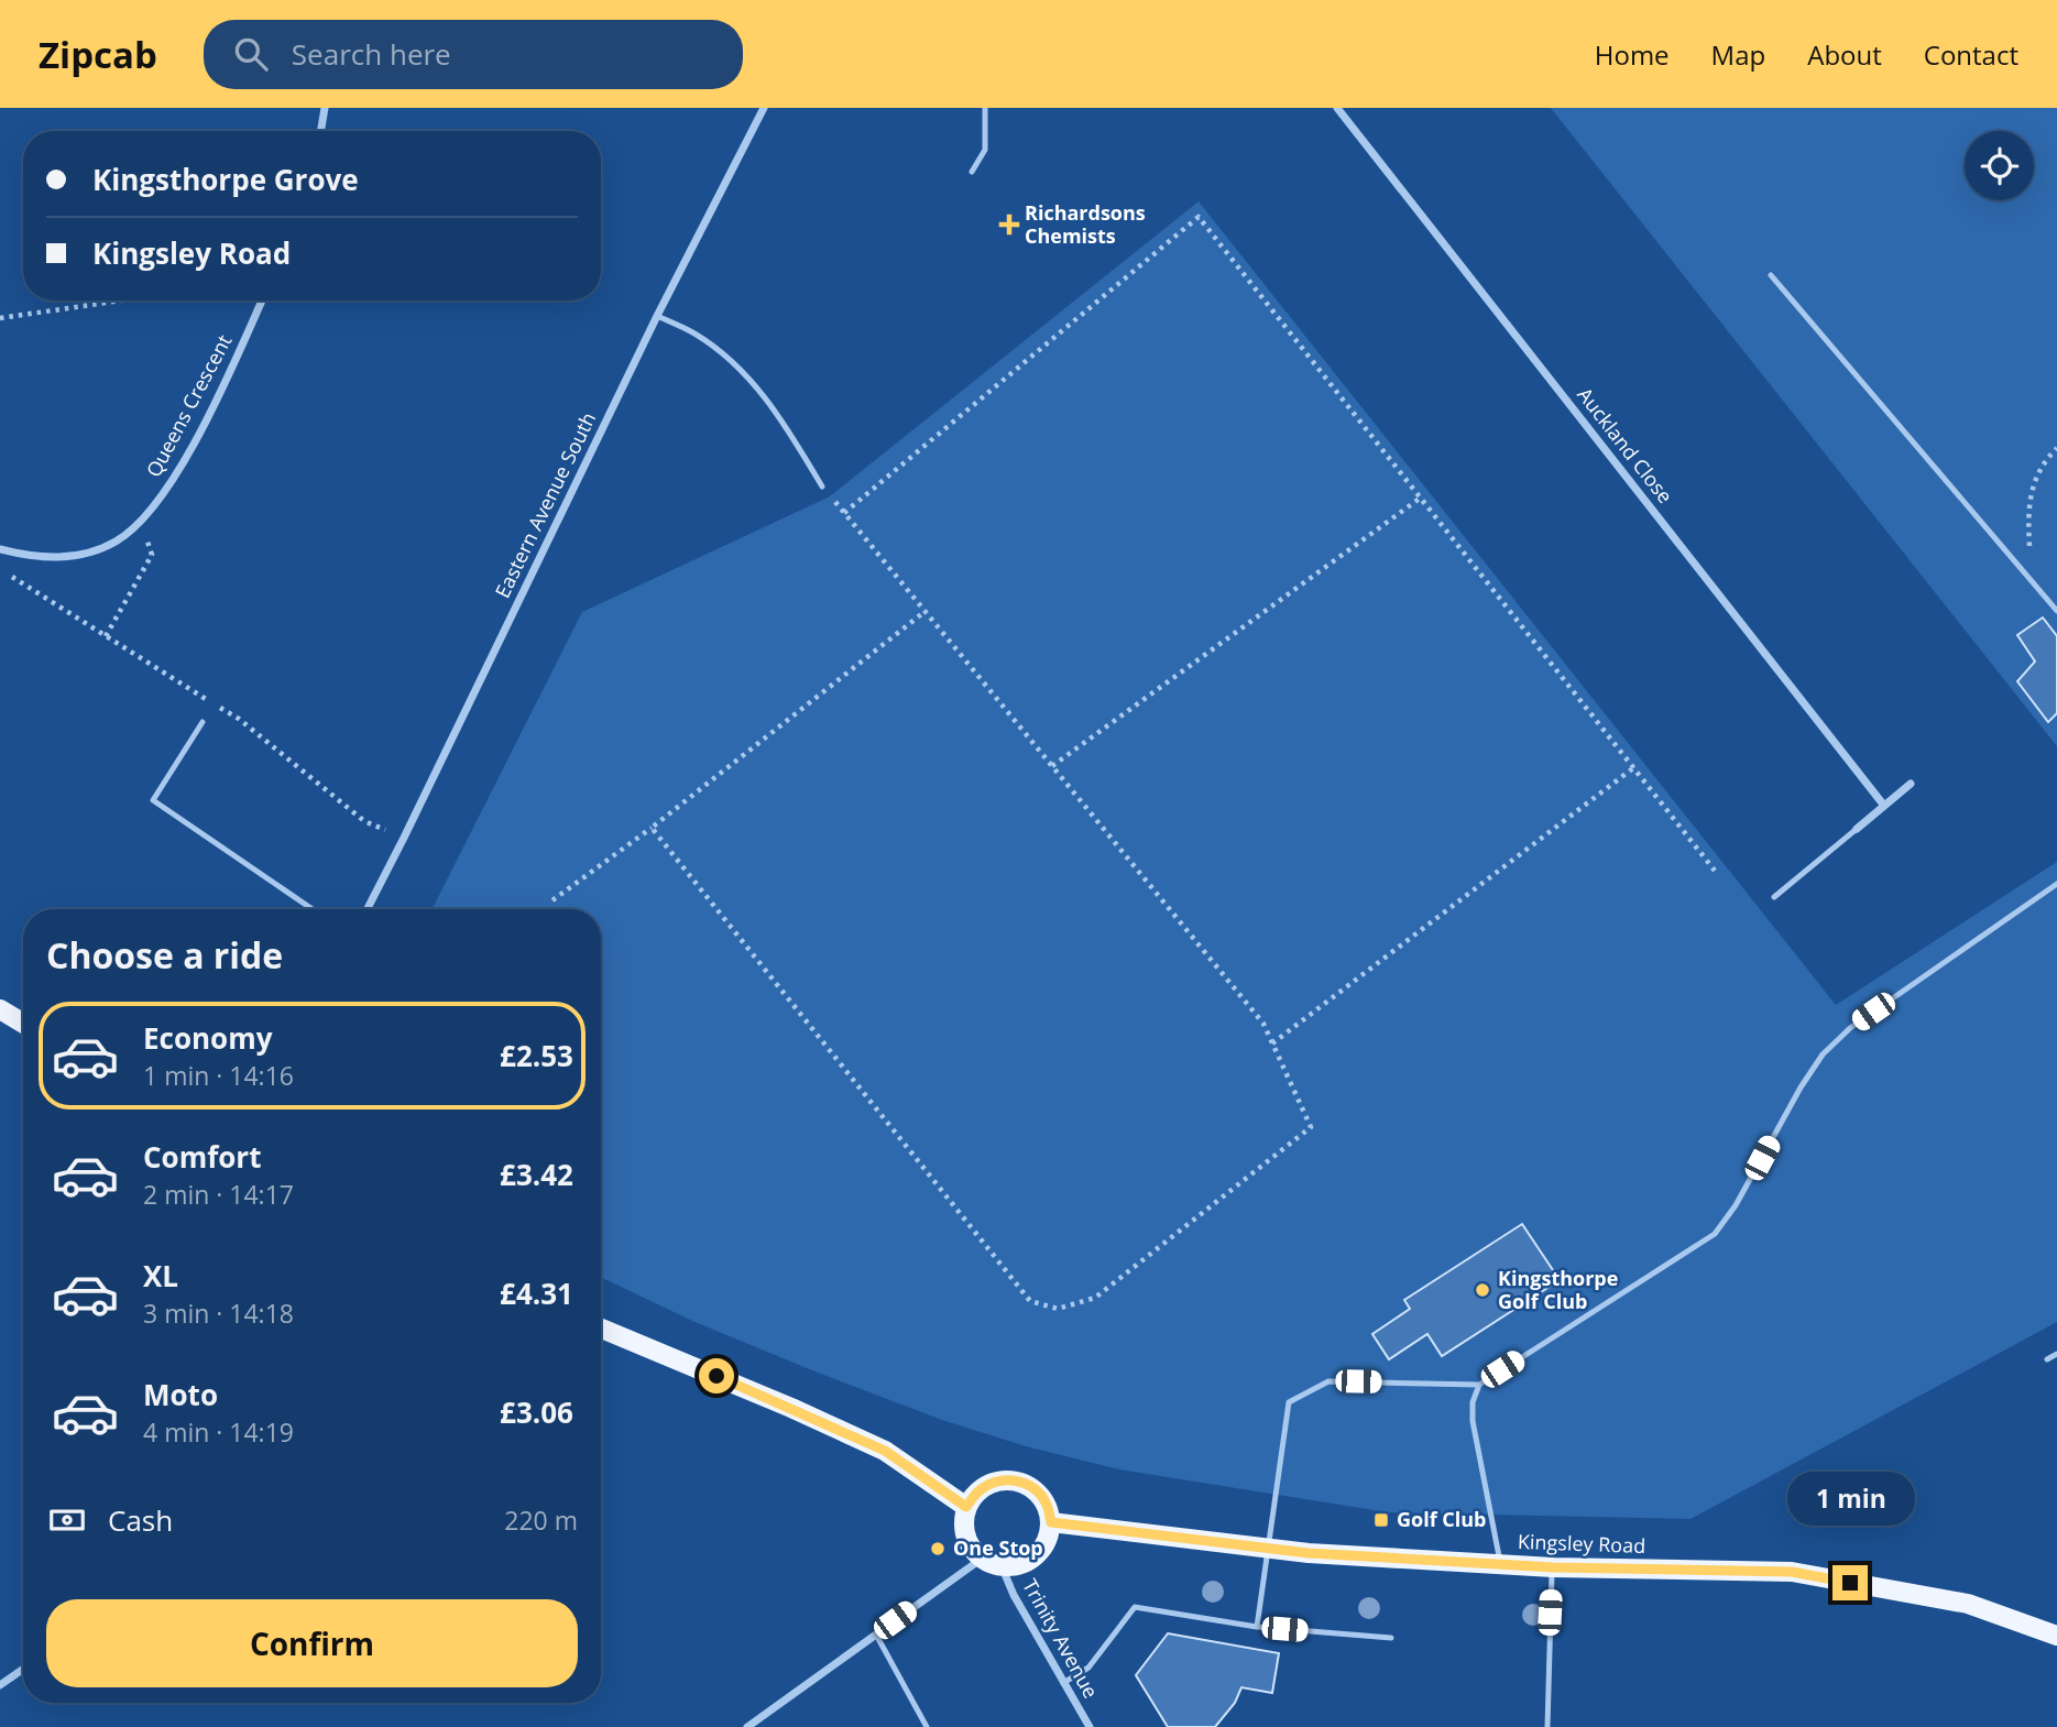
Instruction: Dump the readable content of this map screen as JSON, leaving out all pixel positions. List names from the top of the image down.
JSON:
{
  "streets": {
    "main road": ["Kingsley Road"],
    "street": [
      "Queens Crescent",
      "Auckland Close",
      "Eastern Avenue South",
      "Trinity Avenue"
    ]
  },
  "crossings": [
    ["Kingsley Road", "Trinity Avenue"]
  ],
  "places": {
    "health": ["Richardsons Chemists"],
    "other": ["Kingsthorpe Golf Club", "One Stop"],
    "transit": ["Golf Club"]
  },
  "page": {
    "header": "Zipcab",
    "search": "Search here",
    "nav": [
      "Home",
      "Map",
      "About",
      "Contact"
    ],
    "banner": ["Kingsthorpe Grove", "Kingsley Road"],
    "heading": "Choose a ride",
    "list": [
      {
        "name": "Economy",
        "note": "1 min · 14:16",
        "value": "£2.53"
      },
      {
        "name": "Comfort",
        "note": "2 min · 14:17",
        "value": "£3.42"
      },
      {
        "name": "XL",
        "note": "3 min · 14:18",
        "value": "£4.31"
      },
      {
        "name": "Moto",
        "note": "4 min · 14:19",
        "value": "£3.06"
      }
    ],
    "bubble": "1 min",
    "pay": ["Cash", "220 m"],
    "buttons": "Confirm"
  }
}
